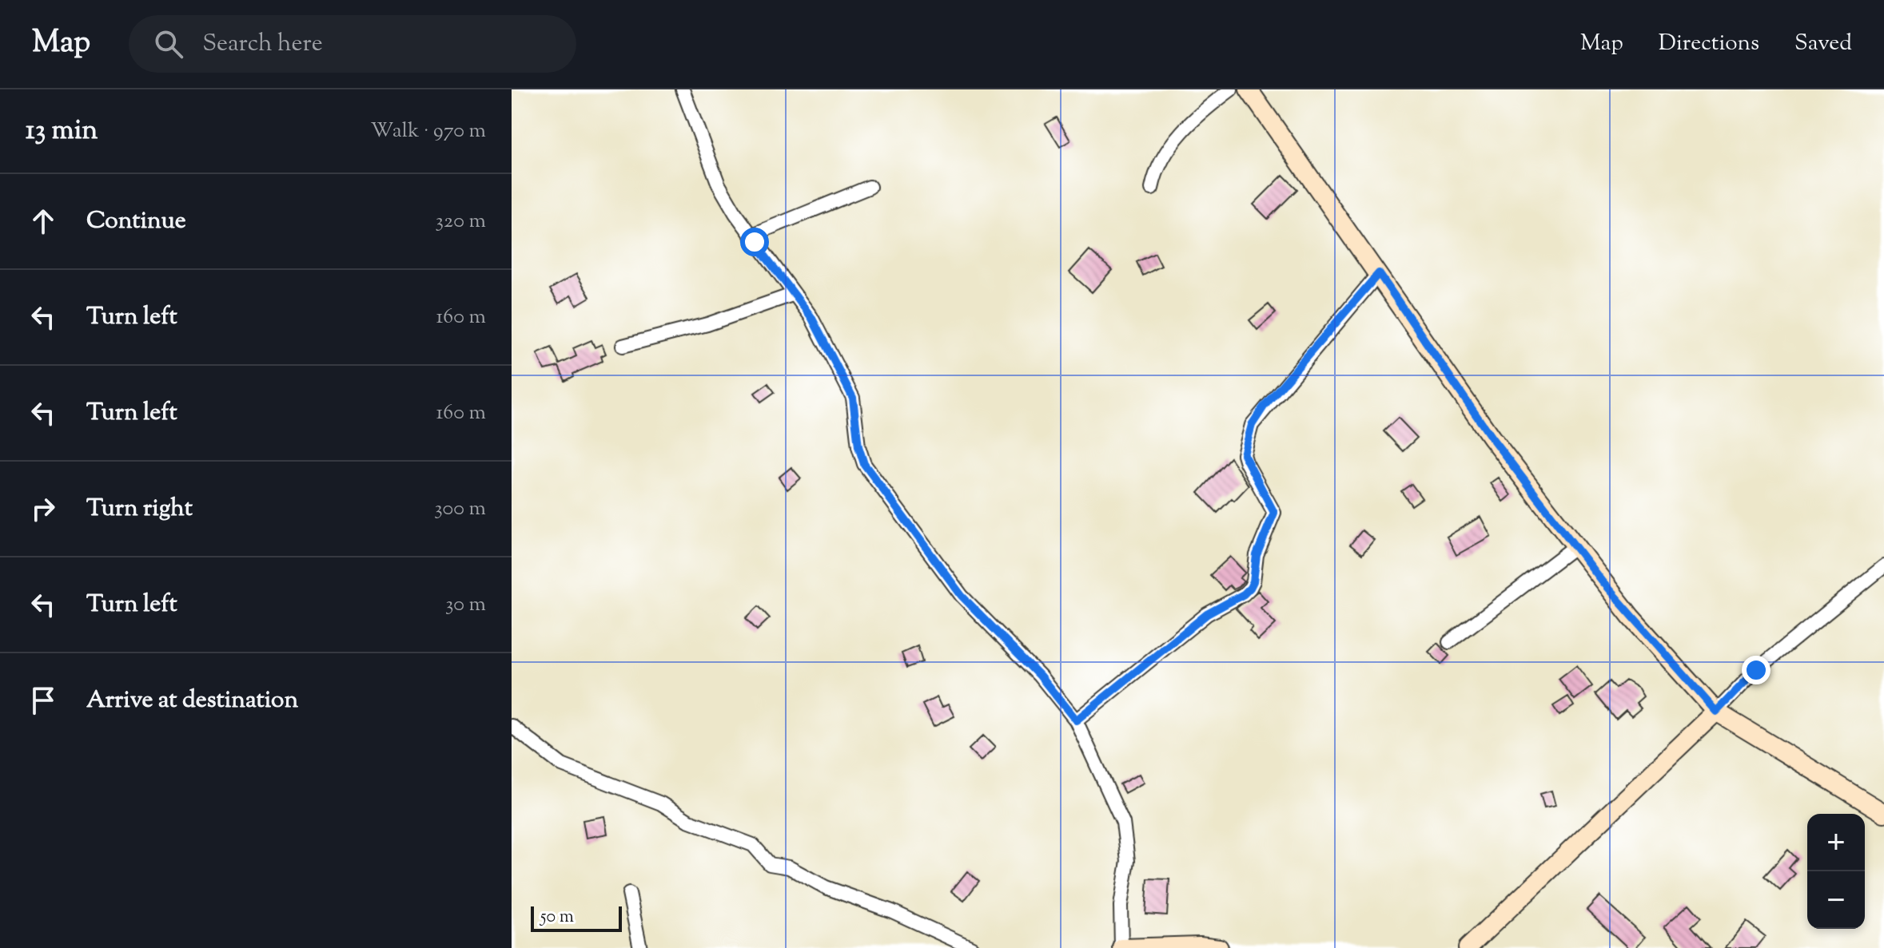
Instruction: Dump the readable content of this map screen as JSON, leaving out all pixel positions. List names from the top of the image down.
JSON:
{
  "scale_bar": "50 m",
  "page": {
    "header": "Map",
    "search": "Search here",
    "nav": ["Map", "Directions", "Saved"],
    "heading": ["13 min", "Walk · 970 m"],
    "list": [
      ["Continue", "320 m"],
      ["Turn left", "160 m"],
      ["Turn left", "160 m"],
      ["Turn right", "300 m"],
      ["Turn left", "30 m"],
      "Arrive at destination"
    ],
    "map_buttons": ["+", "−"],
    "scale": "50 m"
  }
}
